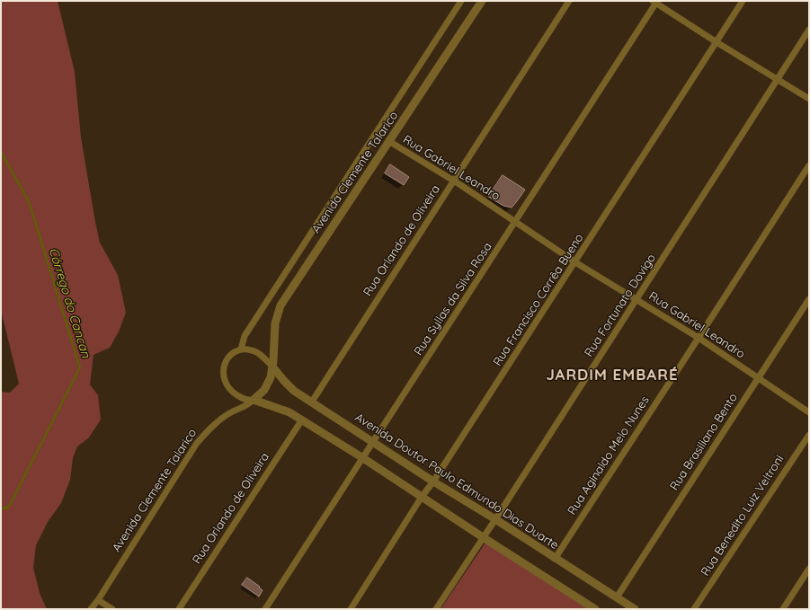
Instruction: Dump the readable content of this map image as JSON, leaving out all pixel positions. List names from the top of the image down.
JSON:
{
  "streets": {
    "street": [
      "Rua Gabriel Leandro",
      "Avenida Clemente Talarico",
      "Rua Orlando de Oliveira",
      "Rua Syllas da Silva Rosa",
      "Rua Francisco Corrêa Bueno",
      "Rua Fortunato Dovigo",
      "Rua Brasiliano Bento",
      "Rua Aginaldo Melo Nunes",
      "Avenida Doutor Paulo Edmundo Dias Duarte",
      "Rua Benedito Luiz Veltroni"
    ]
  },
  "crossings": [
    ["Rua Gabriel Leandro", "Avenida Clemente Talarico"],
    ["Rua Gabriel Leandro", "Rua Orlando de Oliveira"],
    ["Rua Gabriel Leandro", "Rua Syllas da Silva Rosa"],
    ["Rua Gabriel Leandro", "Rua Francisco Corrêa Bueno"],
    ["Rua Gabriel Leandro", "Rua Fortunato Dovigo"],
    ["Rua Gabriel Leandro", "Rua Brasiliano Bento"],
    ["Rua Gabriel Leandro", "Rua Aginaldo Melo Nunes"],
    ["Avenida Clemente Talarico", "Avenida Doutor Paulo Edmundo Dias Duarte"],
    ["Rua Orlando de Oliveira", "Avenida Doutor Paulo Edmundo Dias Duarte"],
    ["Rua Syllas da Silva Rosa", "Avenida Doutor Paulo Edmundo Dias Duarte"],
    ["Rua Francisco Corrêa Bueno", "Avenida Doutor Paulo Edmundo Dias Duarte"],
    ["Rua Fortunato Dovigo", "Avenida Doutor Paulo Edmundo Dias Duarte"],
    ["Rua Brasiliano Bento", "Avenida Doutor Paulo Edmundo Dias Duarte"],
    ["Rua Aginaldo Melo Nunes", "Avenida Doutor Paulo Edmundo Dias Duarte"]
  ],
  "districts": ["JARDIM EMBARÉ"],
  "water": ["Córrego do Cancan"]
}
